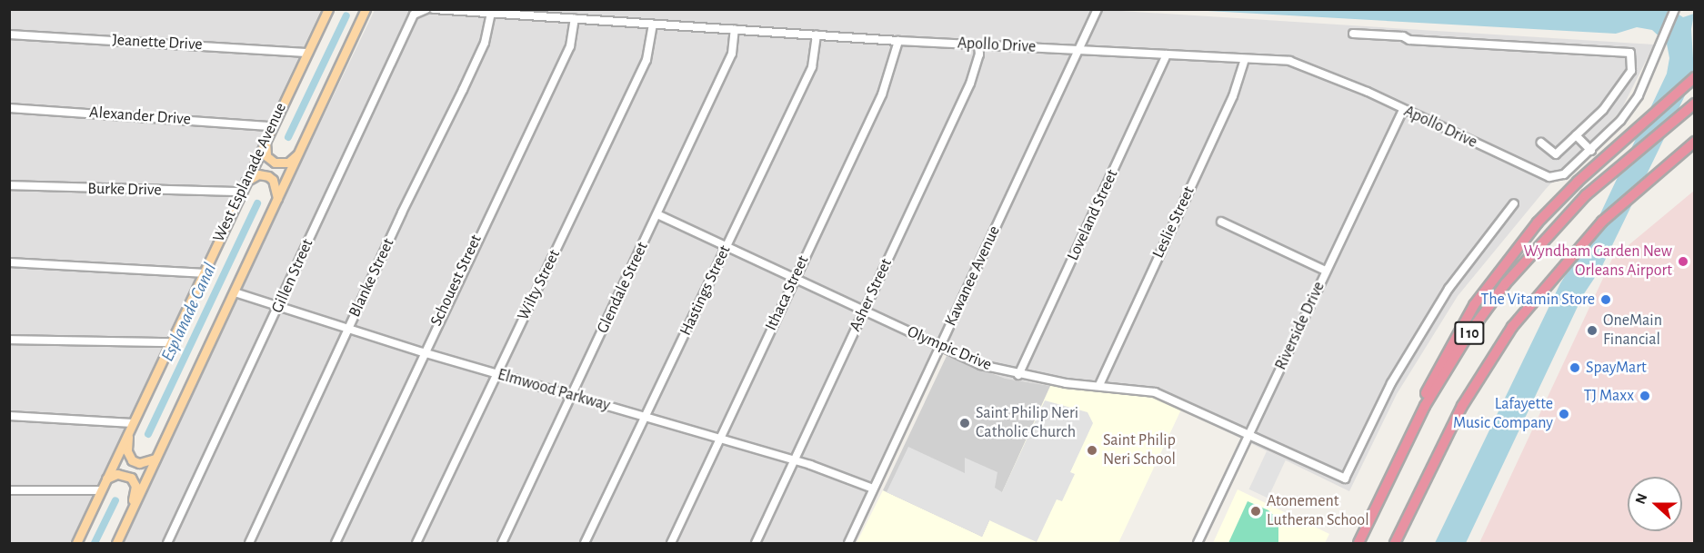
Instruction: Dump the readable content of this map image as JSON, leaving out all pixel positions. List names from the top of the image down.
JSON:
{
  "streets": {
    "highway": ["I 10"],
    "main road": ["West Esplanade Avenue"],
    "street": [
      "Jeanette Drive",
      "Apollo Drive",
      "Alexander Drive",
      "Burke Drive",
      "Loveland Street",
      "Leslie Street",
      "Gillen Street",
      "Kawanee Avenue",
      "Blanke Street",
      "Schouest Street",
      "Wilty Street",
      "Glendale Street",
      "Hastings Street",
      "Ithaca Street",
      "Asher Street",
      "Riverside Drive",
      "Olympic Drive",
      "Elmwood Parkway"
    ]
  },
  "crossings": [
    ["Jeanette Drive", "West Esplanade Avenue"],
    ["Apollo Drive", "Loveland Street"],
    ["Apollo Drive", "Leslie Street"],
    ["Apollo Drive", "Kawanee Avenue"],
    ["Apollo Drive", "Blanke Street"],
    ["Apollo Drive", "Schouest Street"],
    ["Apollo Drive", "Wilty Street"],
    ["Apollo Drive", "Glendale Street"],
    ["Apollo Drive", "Hastings Street"],
    ["Apollo Drive", "Ithaca Street"],
    ["Apollo Drive", "Asher Street"],
    ["Apollo Drive", "Riverside Drive"],
    ["Alexander Drive", "West Esplanade Avenue"],
    ["West Esplanade Avenue", "Burke Drive"],
    ["Loveland Street", "Olympic Drive"],
    ["Leslie Street", "Olympic Drive"],
    ["Gillen Street", "Elmwood Parkway"],
    ["Kawanee Avenue", "Olympic Drive"],
    ["Kawanee Avenue", "Elmwood Parkway"],
    ["Blanke Street", "Elmwood Parkway"],
    ["Schouest Street", "Elmwood Parkway"],
    ["Wilty Street", "Elmwood Parkway"],
    ["Glendale Street", "Olympic Drive"],
    ["Glendale Street", "Elmwood Parkway"],
    ["Hastings Street", "Olympic Drive"],
    ["Hastings Street", "Elmwood Parkway"],
    ["Ithaca Street", "Olympic Drive"],
    ["Ithaca Street", "Elmwood Parkway"],
    ["Asher Street", "Olympic Drive"],
    ["Asher Street", "Elmwood Parkway"],
    ["Riverside Drive", "Olympic Drive"]
  ],
  "water": ["Esplanade Canal"],
  "places": [
    "Wyndham Garden New Orleans Airport",
    "The Vitamin Store",
    "OneMain Financial",
    "SpayMart",
    "TJ Maxx",
    "Lafayette Music Company",
    "Saint Philip Neri Catholic Church",
    "Saint Philip Neri School",
    "Atonement Lutheran School"
  ],
  "north": "left"
}
